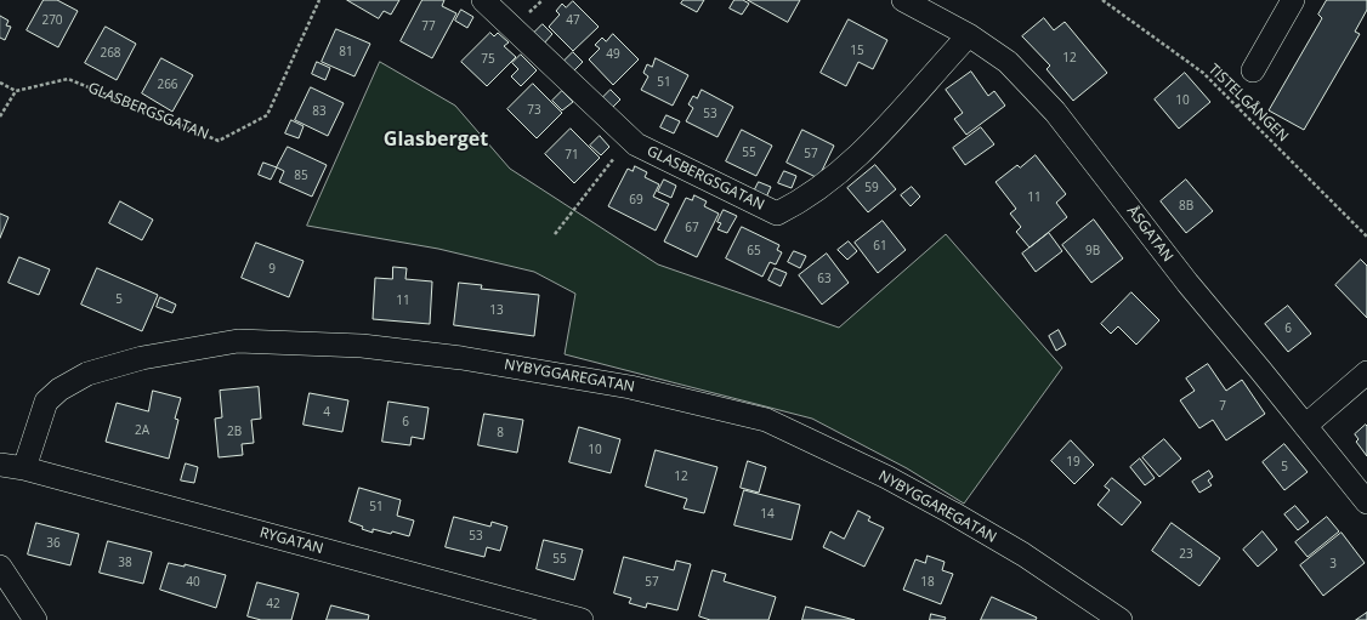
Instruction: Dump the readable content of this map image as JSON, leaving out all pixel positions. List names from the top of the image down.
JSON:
{
  "streets": {
    "street": [
      "GLASBERGSGATAN",
      "ÅSGATAN",
      "NYBYGGAREGATAN",
      "RYGATAN"
    ],
    "path": ["TISTELGÅNGEN"]
  },
  "crossings": [
    ["GLASBERGSGATAN", "ÅSGATAN"],
    ["NYBYGGAREGATAN", "RYGATAN"]
  ],
  "districts": ["Glasberget"],
  "house_numbers": [
    "270",
    "47",
    "77",
    "15",
    "81",
    "268",
    "49",
    "12",
    "75",
    "51",
    "266",
    "10",
    "73",
    "83",
    "53",
    "55",
    "57",
    "71",
    "85",
    "59",
    "11",
    "69",
    "8B",
    "67",
    "61",
    "65",
    "9B",
    "9",
    "63",
    "5",
    "11",
    "13",
    "6",
    "7",
    "4",
    "6",
    "2A",
    "2B",
    "8",
    "10",
    "19",
    "5",
    "12",
    "51",
    "14",
    "53",
    "36",
    "23",
    "55",
    "38",
    "3",
    "40",
    "57",
    "18",
    "42"
  ]
}
